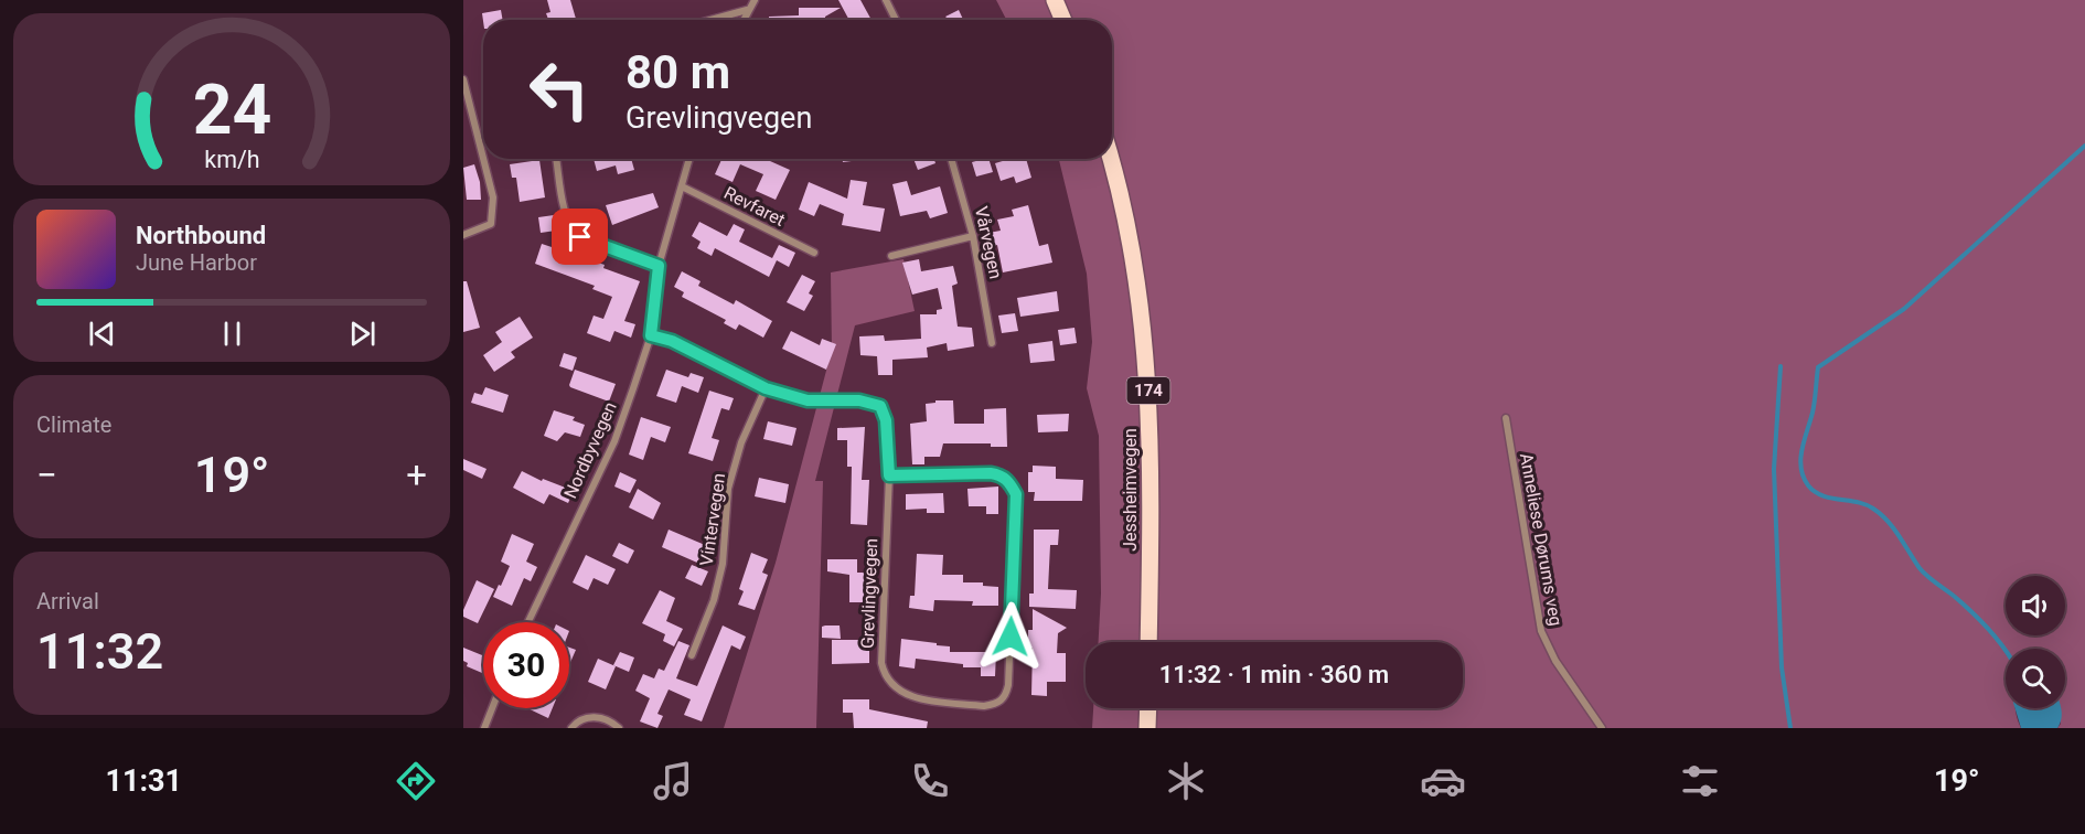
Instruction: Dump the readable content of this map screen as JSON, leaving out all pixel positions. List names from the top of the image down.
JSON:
{
  "streets": {
    "main road": ["174", "Jessheimvegen"],
    "street": [
      "Revfaret",
      "Vårvegen",
      "Nordbyvegen",
      "Vintervegen",
      "Anneliese Dørums veg",
      "Grevlingvegen"
    ]
  },
  "crossings": [
    ["Revfaret", "Nordbyvegen"],
    ["Vintervegen", "Grevlingvegen"]
  ],
  "page": {
    "turn": ["80 m", "Grevlingvegen"],
    "song": ["Northbound", "June Harbor"],
    "tile": [
      "Climate",
      ["Arrival", "11:32"]
    ],
    "heat": ["−", "19°", "+"],
    "limit": "30",
    "trip": "11:32 · 1 min · 360 m",
    "tabs": ["11:31", "19°"],
    "gauge": ["24", "km/h"]
  }
}
